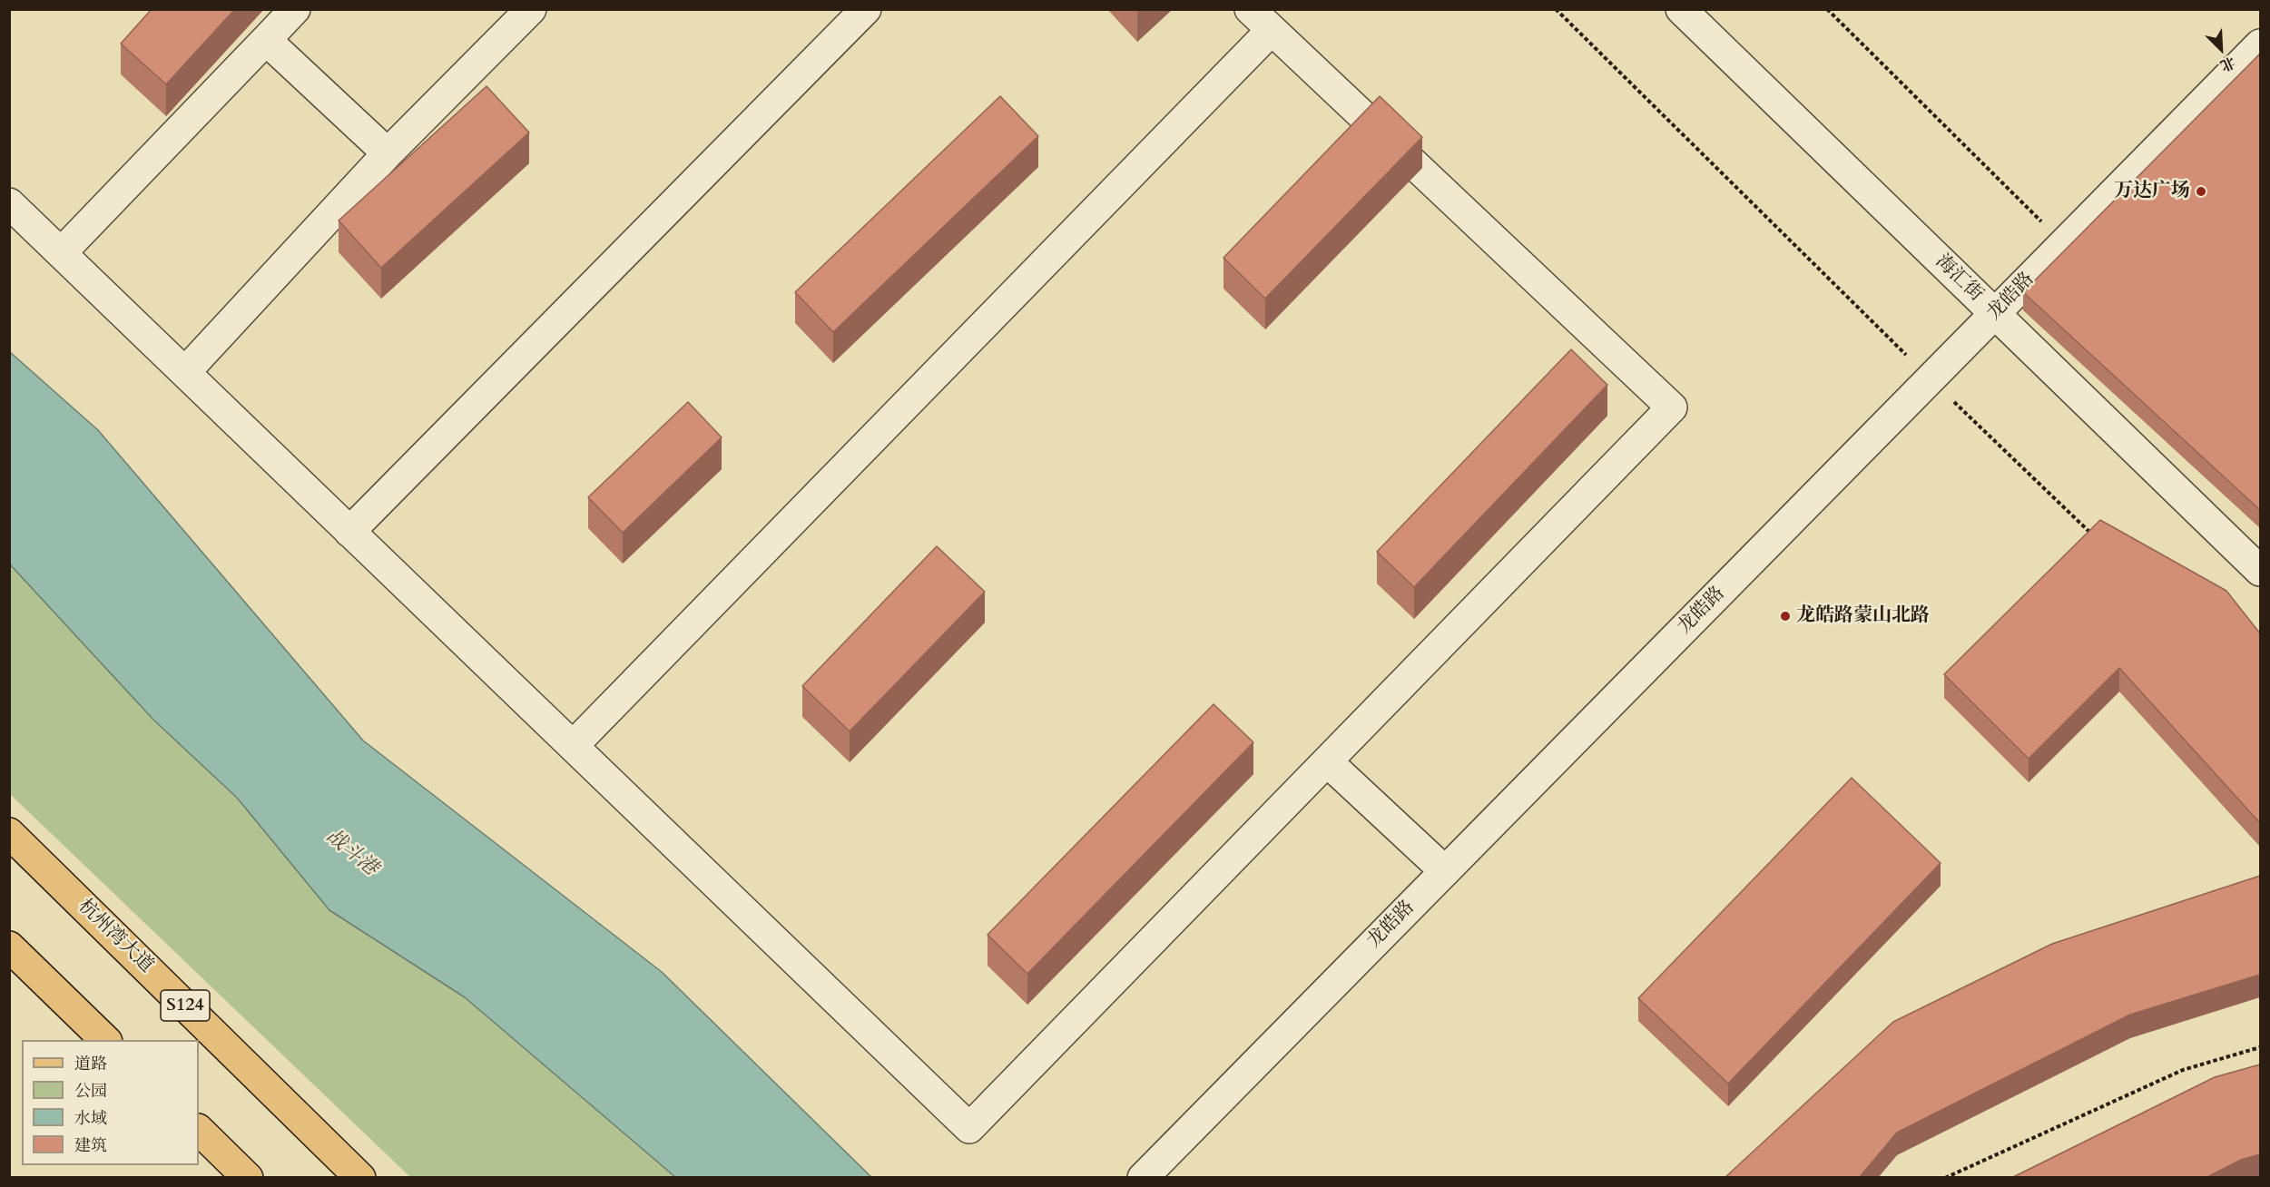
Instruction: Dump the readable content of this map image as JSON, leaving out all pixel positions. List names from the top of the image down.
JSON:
{
  "streets": {
    "main road": ["杭州湾大道", "S124"],
    "street": ["海汇街", "龙皓路"]
  },
  "crossings": [
    ["海汇街", "龙皓路"]
  ],
  "water": ["战斗港"],
  "places": ["万达广场", "龙皓路蒙山北路"],
  "legend": [
    "道路",
    "公园",
    "水域",
    "建筑"
  ],
  "north": "bottom right"
}
